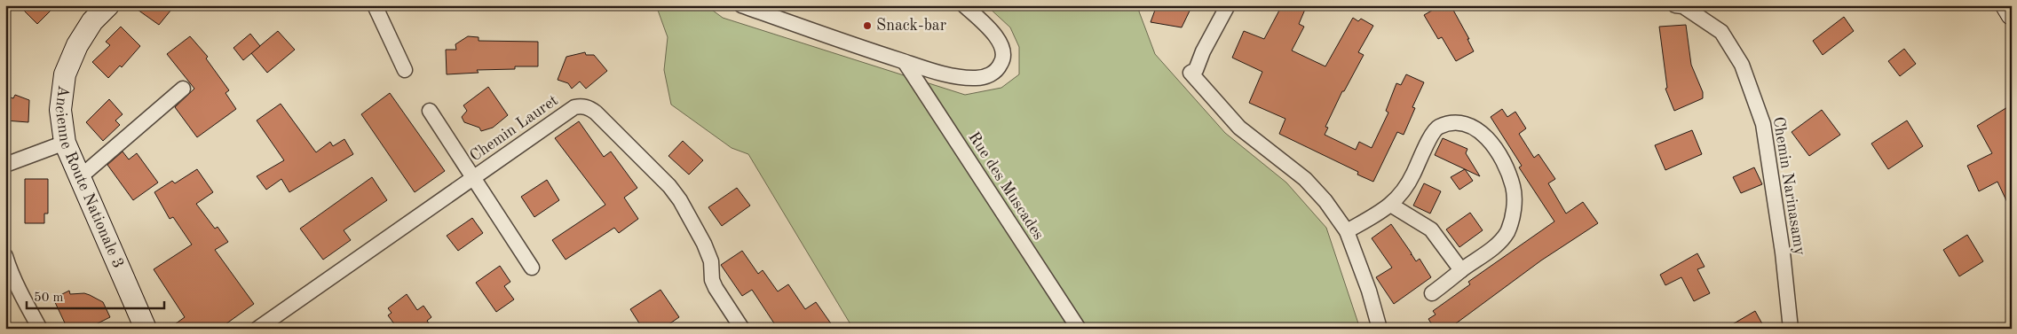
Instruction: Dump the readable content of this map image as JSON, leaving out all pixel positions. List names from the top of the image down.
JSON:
{
  "streets": {
    "main road": ["Ancienne Route Nationale 3"],
    "street": ["Chemin Lauret", "Rue des Muscades", "Chemin Narinasamy"]
  },
  "places": ["Snack-bar"],
  "scale_bar": "50 m"
}
